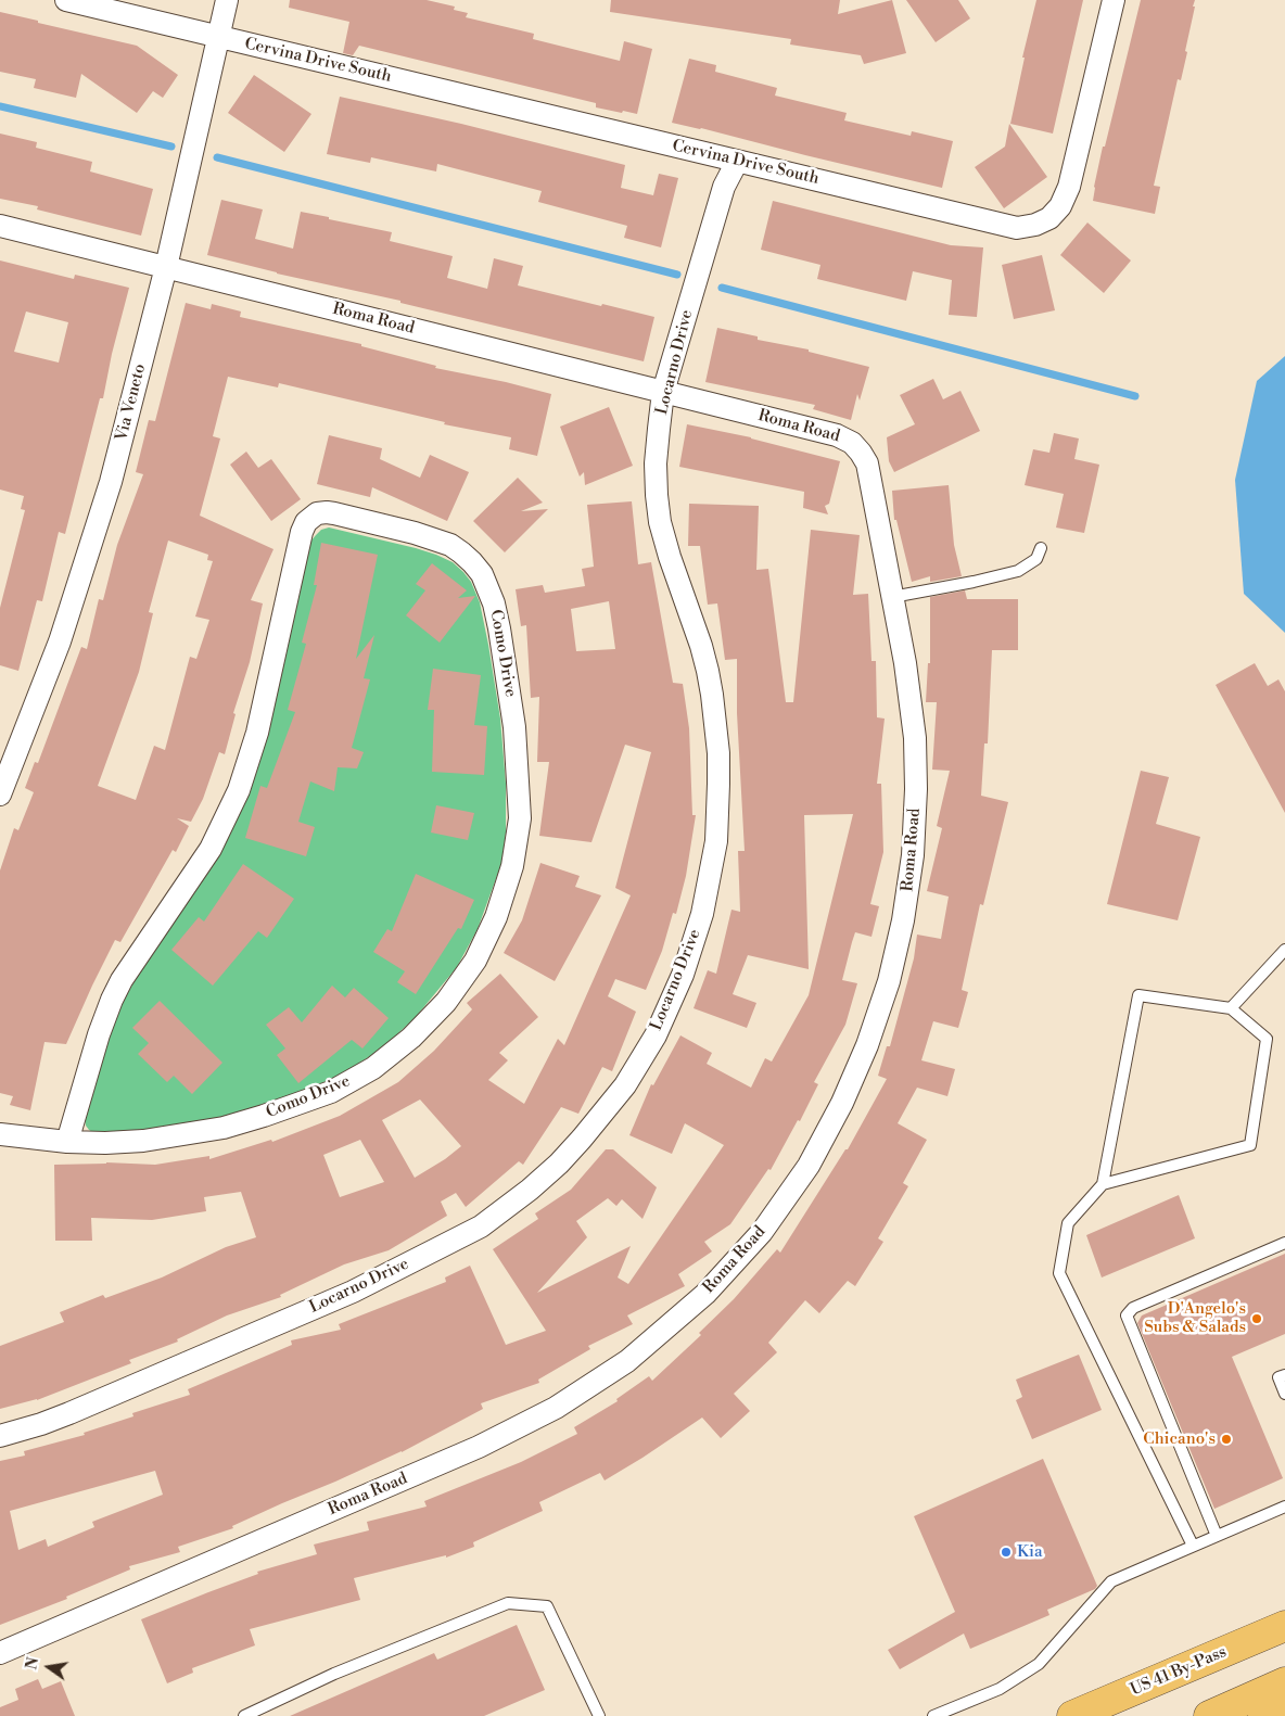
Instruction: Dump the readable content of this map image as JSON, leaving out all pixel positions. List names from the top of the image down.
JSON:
{
  "streets": {
    "main road": ["US 41 By-Pass"],
    "street": [
      "Cervina Drive South",
      "Roma Road",
      "Locarno Drive",
      "Via Veneto",
      "Como Drive"
    ]
  },
  "crossings": [
    ["Cervina Drive South", "Locarno Drive"],
    ["Cervina Drive South", "Via Veneto"],
    ["Roma Road", "Locarno Drive"],
    ["Roma Road", "Via Veneto"]
  ],
  "places": ["D'Angelo's Subs & Salads", "Chicano's", "Kia"],
  "north": "left"
}
